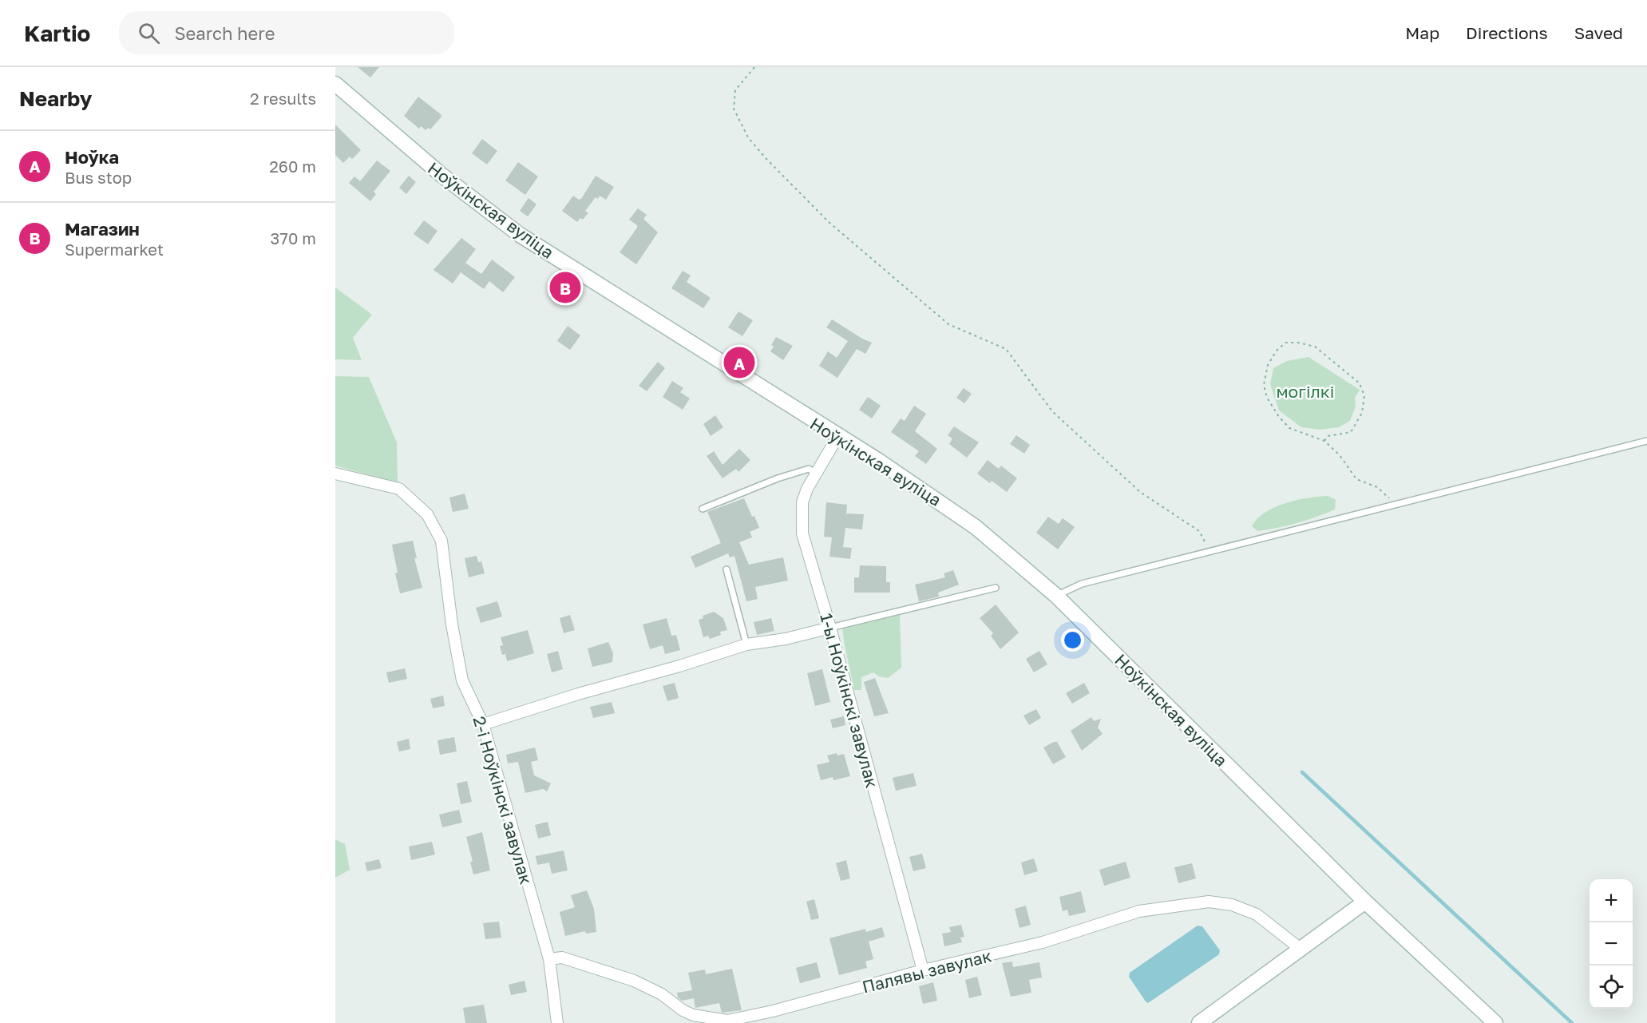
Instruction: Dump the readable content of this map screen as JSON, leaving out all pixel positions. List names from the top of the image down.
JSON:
{
  "streets": {
    "main road": ["Ноўкінская вуліца"],
    "street": ["1-ы Ноўкінскі завулак", "2-і Ноўкінскі завулак", "Палявы завулак"]
  },
  "crossings": [
    ["Ноўкінская вуліца", "1-ы Ноўкінскі завулак"],
    ["1-ы Ноўкінскі завулак", "Палявы завулак"],
    ["2-і Ноўкінскі завулак", "Палявы завулак"]
  ],
  "parks": ["могілкі"],
  "page": {
    "header": "Kartio",
    "search": "Search here",
    "nav": ["Map", "Directions", "Saved"],
    "heading": ["Nearby", "2 results"],
    "list": [
      {
        "mark": "A",
        "name": "Ноўка",
        "note": "Bus stop",
        "value": "260 m"
      },
      {
        "mark": "B",
        "name": "Магазин",
        "note": "Supermarket",
        "value": "370 m"
      }
    ],
    "pins": ["B", "A"],
    "map_buttons": ["+", "−"]
  }
}
